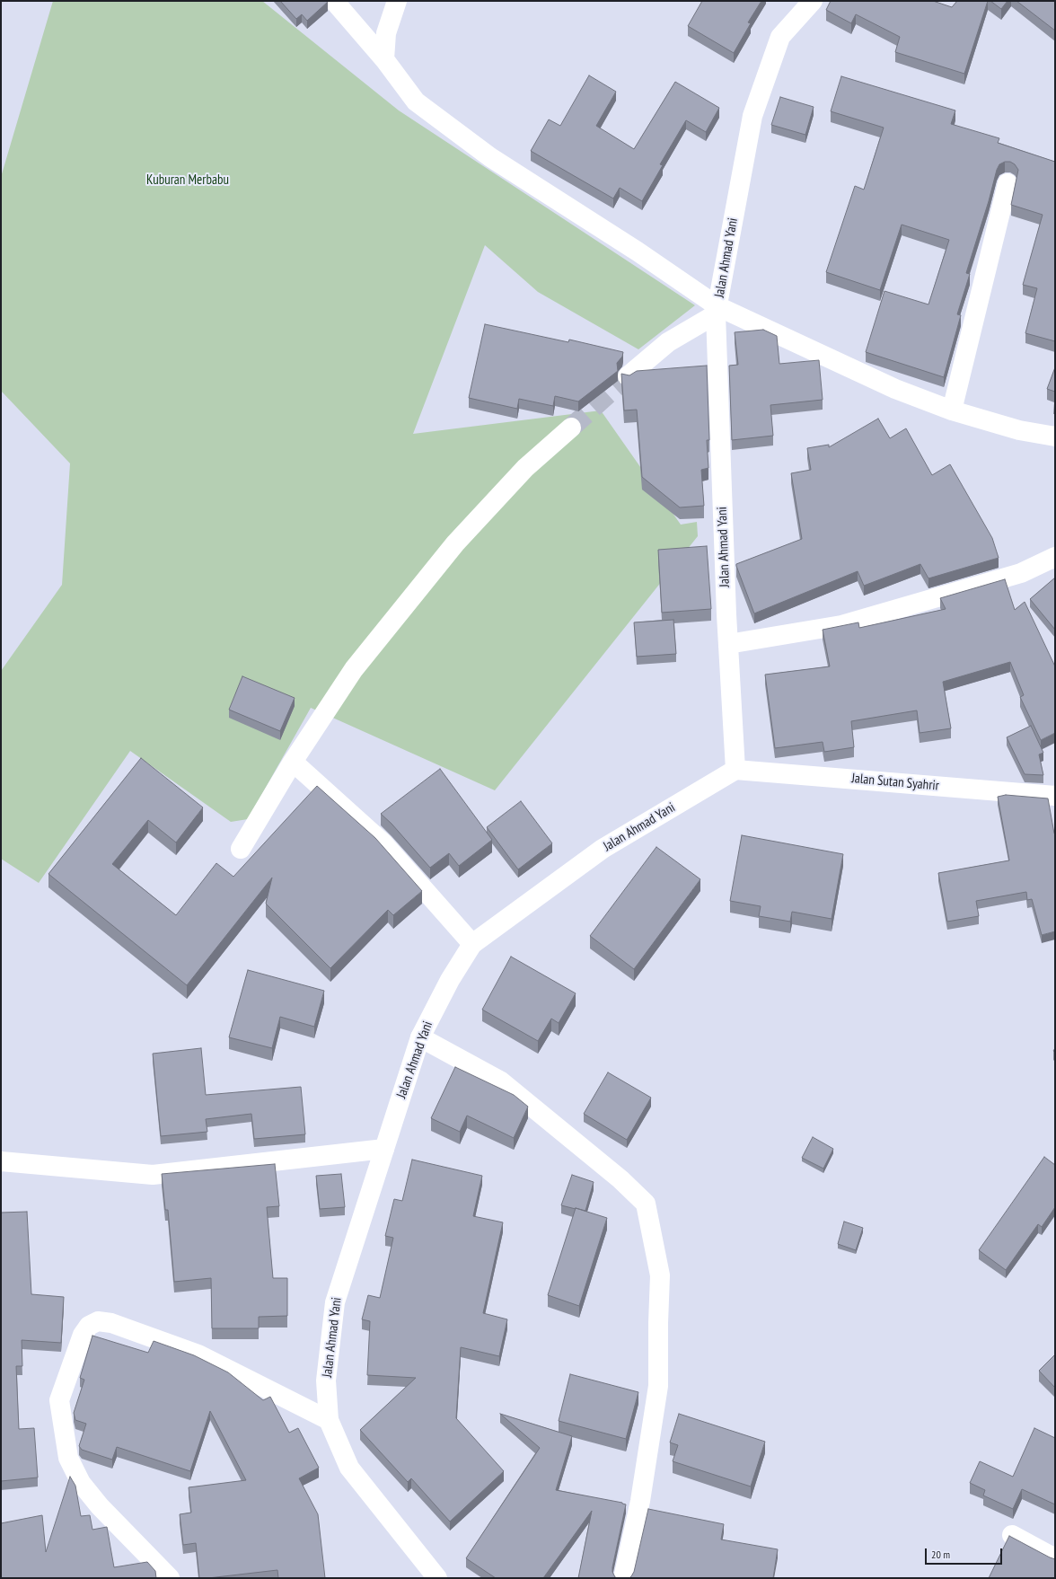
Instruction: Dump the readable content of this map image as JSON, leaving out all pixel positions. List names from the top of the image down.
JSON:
{
  "streets": {
    "street": ["Jalan Ahmad Yani", "Jalan Sutan Syahrir"]
  },
  "crossings": [
    ["Jalan Ahmad Yani", "Jalan Sutan Syahrir"]
  ],
  "parks": ["Kuburan Merbabu"],
  "scale_bar": "20 m"
}
